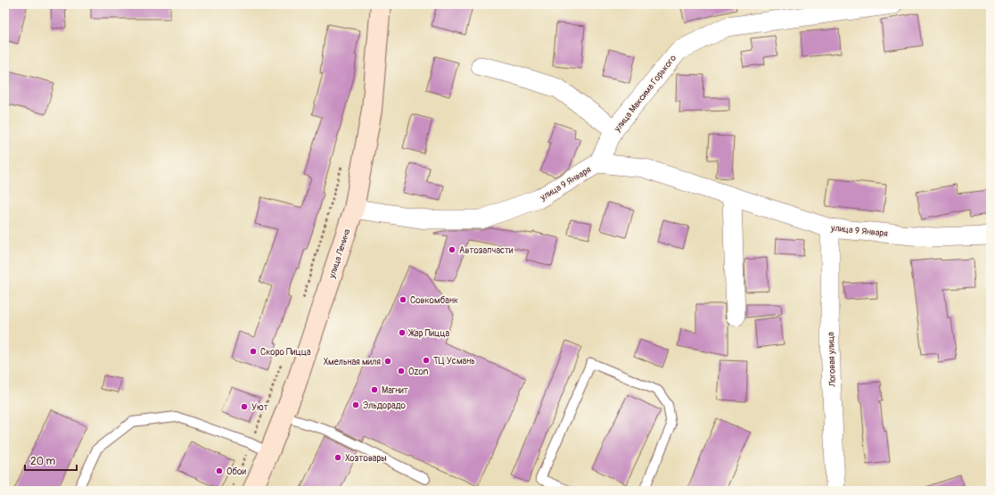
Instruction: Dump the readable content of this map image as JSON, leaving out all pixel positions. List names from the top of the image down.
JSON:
{
  "streets": {
    "main road": ["улица Ленина"],
    "street": ["улица Максима Горького", "улица 9 Января", "Логовая улица"]
  },
  "crossings": [
    ["улица Максима Горького", "улица 9 Января"],
    ["улица 9 Января", "улица Ленина"],
    ["улица 9 Января", "Логовая улица"]
  ],
  "places": [
    "Автозапчасти",
    "Совкомбанк",
    "Жар Пицца",
    "Скоро Пицца",
    "ТЦ Усмань",
    "Хмельная миля",
    "Ozon",
    "Магнит",
    "Эльдорадо",
    "Уют",
    "Хозтовары",
    "Обои"
  ],
  "scale_bar": "20 m"
}
